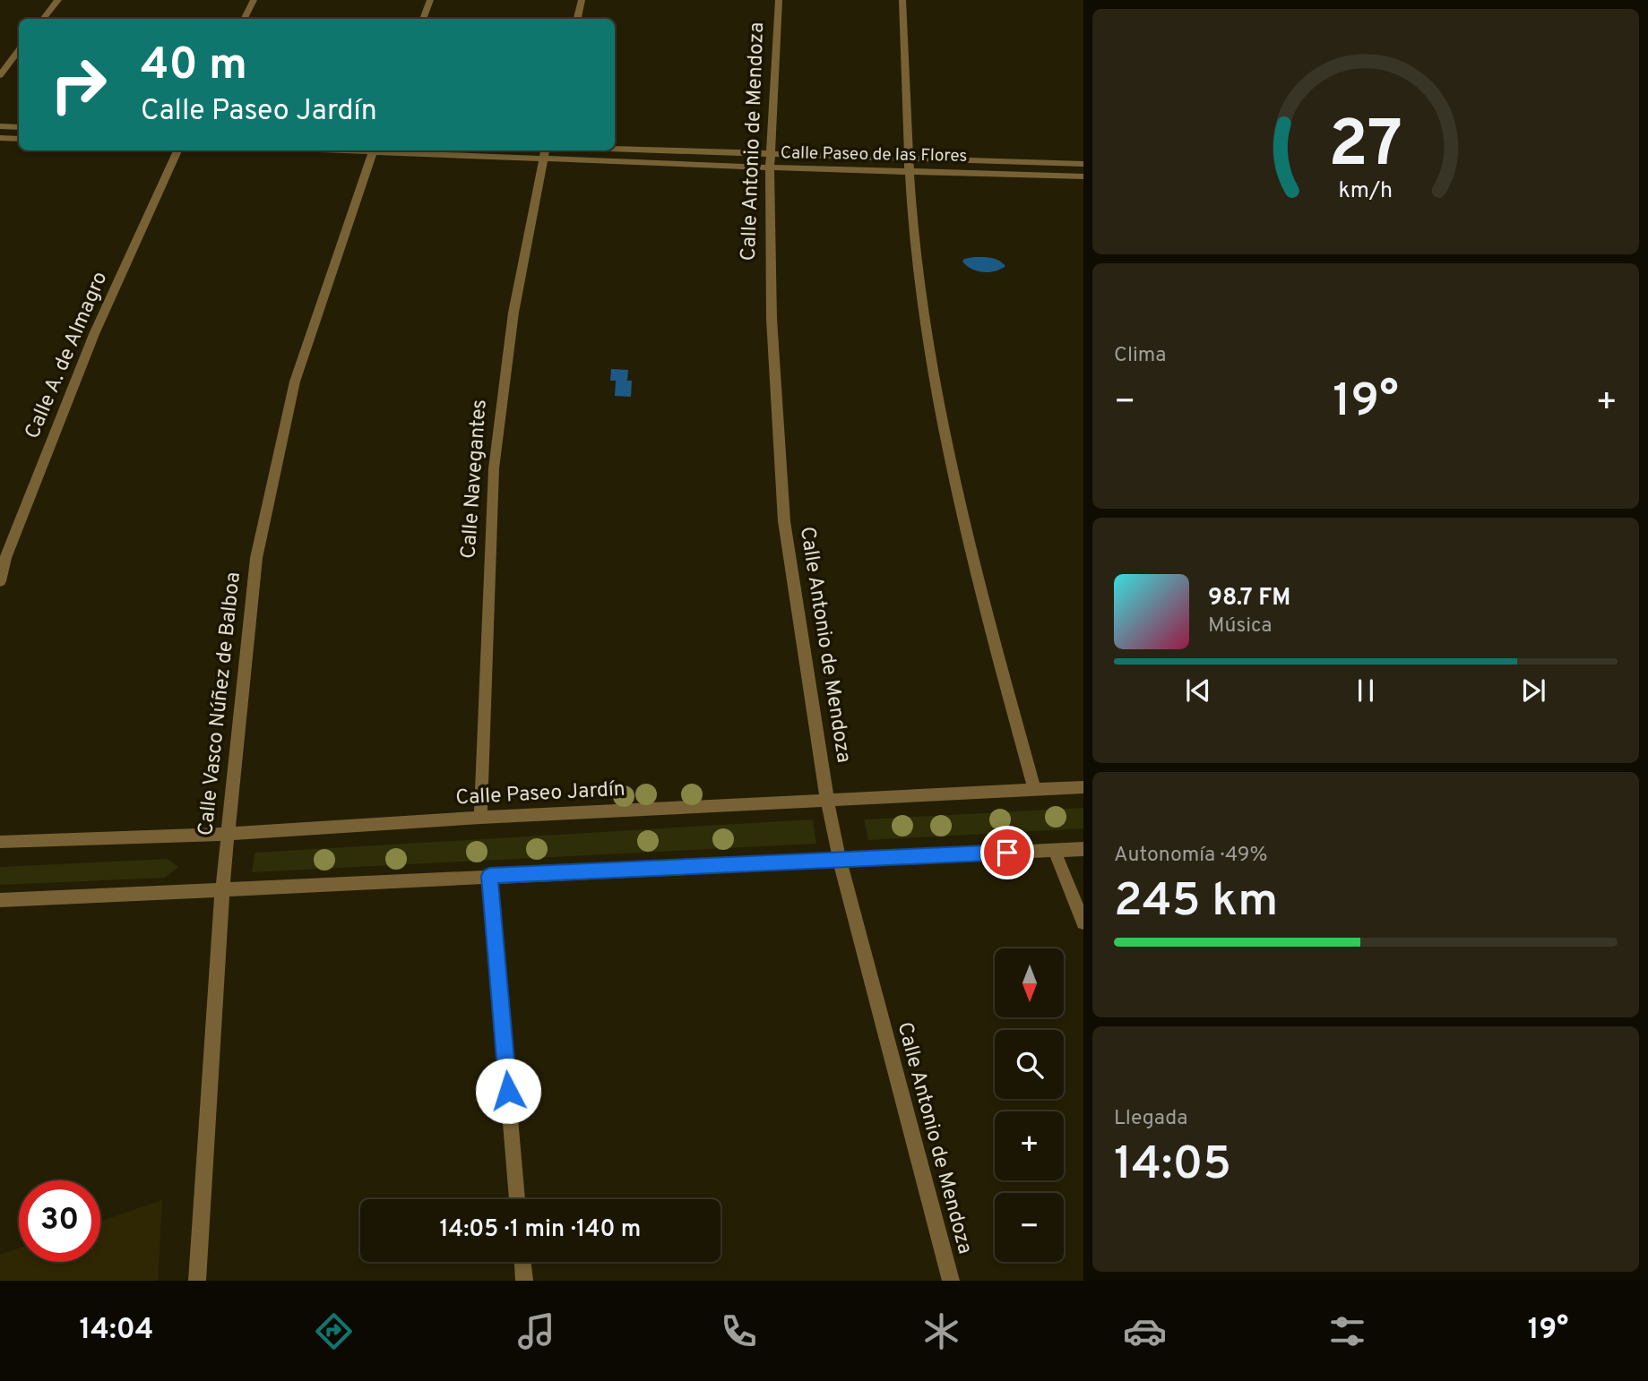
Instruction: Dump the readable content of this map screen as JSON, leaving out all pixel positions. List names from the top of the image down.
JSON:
{
  "streets": {
    "street": [
      "Calle Antonio de Mendoza",
      "Calle Paseo de las Flores",
      "Calle A. de Almagro",
      "Calle Navegantes",
      "Calle Vasco Núñez de Balboa",
      "Calle Paseo Jardín"
    ]
  },
  "crossings": [
    ["Calle Antonio de Mendoza", "Calle Paseo de las Flores"],
    ["Calle Antonio de Mendoza", "Calle Paseo Jardín"],
    ["Calle Paseo de las Flores", "Calle Navegantes"],
    ["Calle Navegantes", "Calle Paseo Jardín"],
    ["Calle Vasco Núñez de Balboa", "Calle Paseo Jardín"]
  ],
  "north": "bottom",
  "page": {
    "turn": ["40 m", "Calle Paseo Jardín"],
    "tile": [
      "Clima",
      ["Autonomía · 49%", "245 km"],
      ["Llegada", "14:05"]
    ],
    "heat": ["−", "19°", "+"],
    "song": ["98.7 FM", "Música"],
    "map_buttons": ["+", "−"],
    "limit": "30",
    "trip": "14:05 · 1 min · 140 m",
    "tabs": ["14:04", "19°"],
    "gauge": ["27", "km/h"]
  }
}
